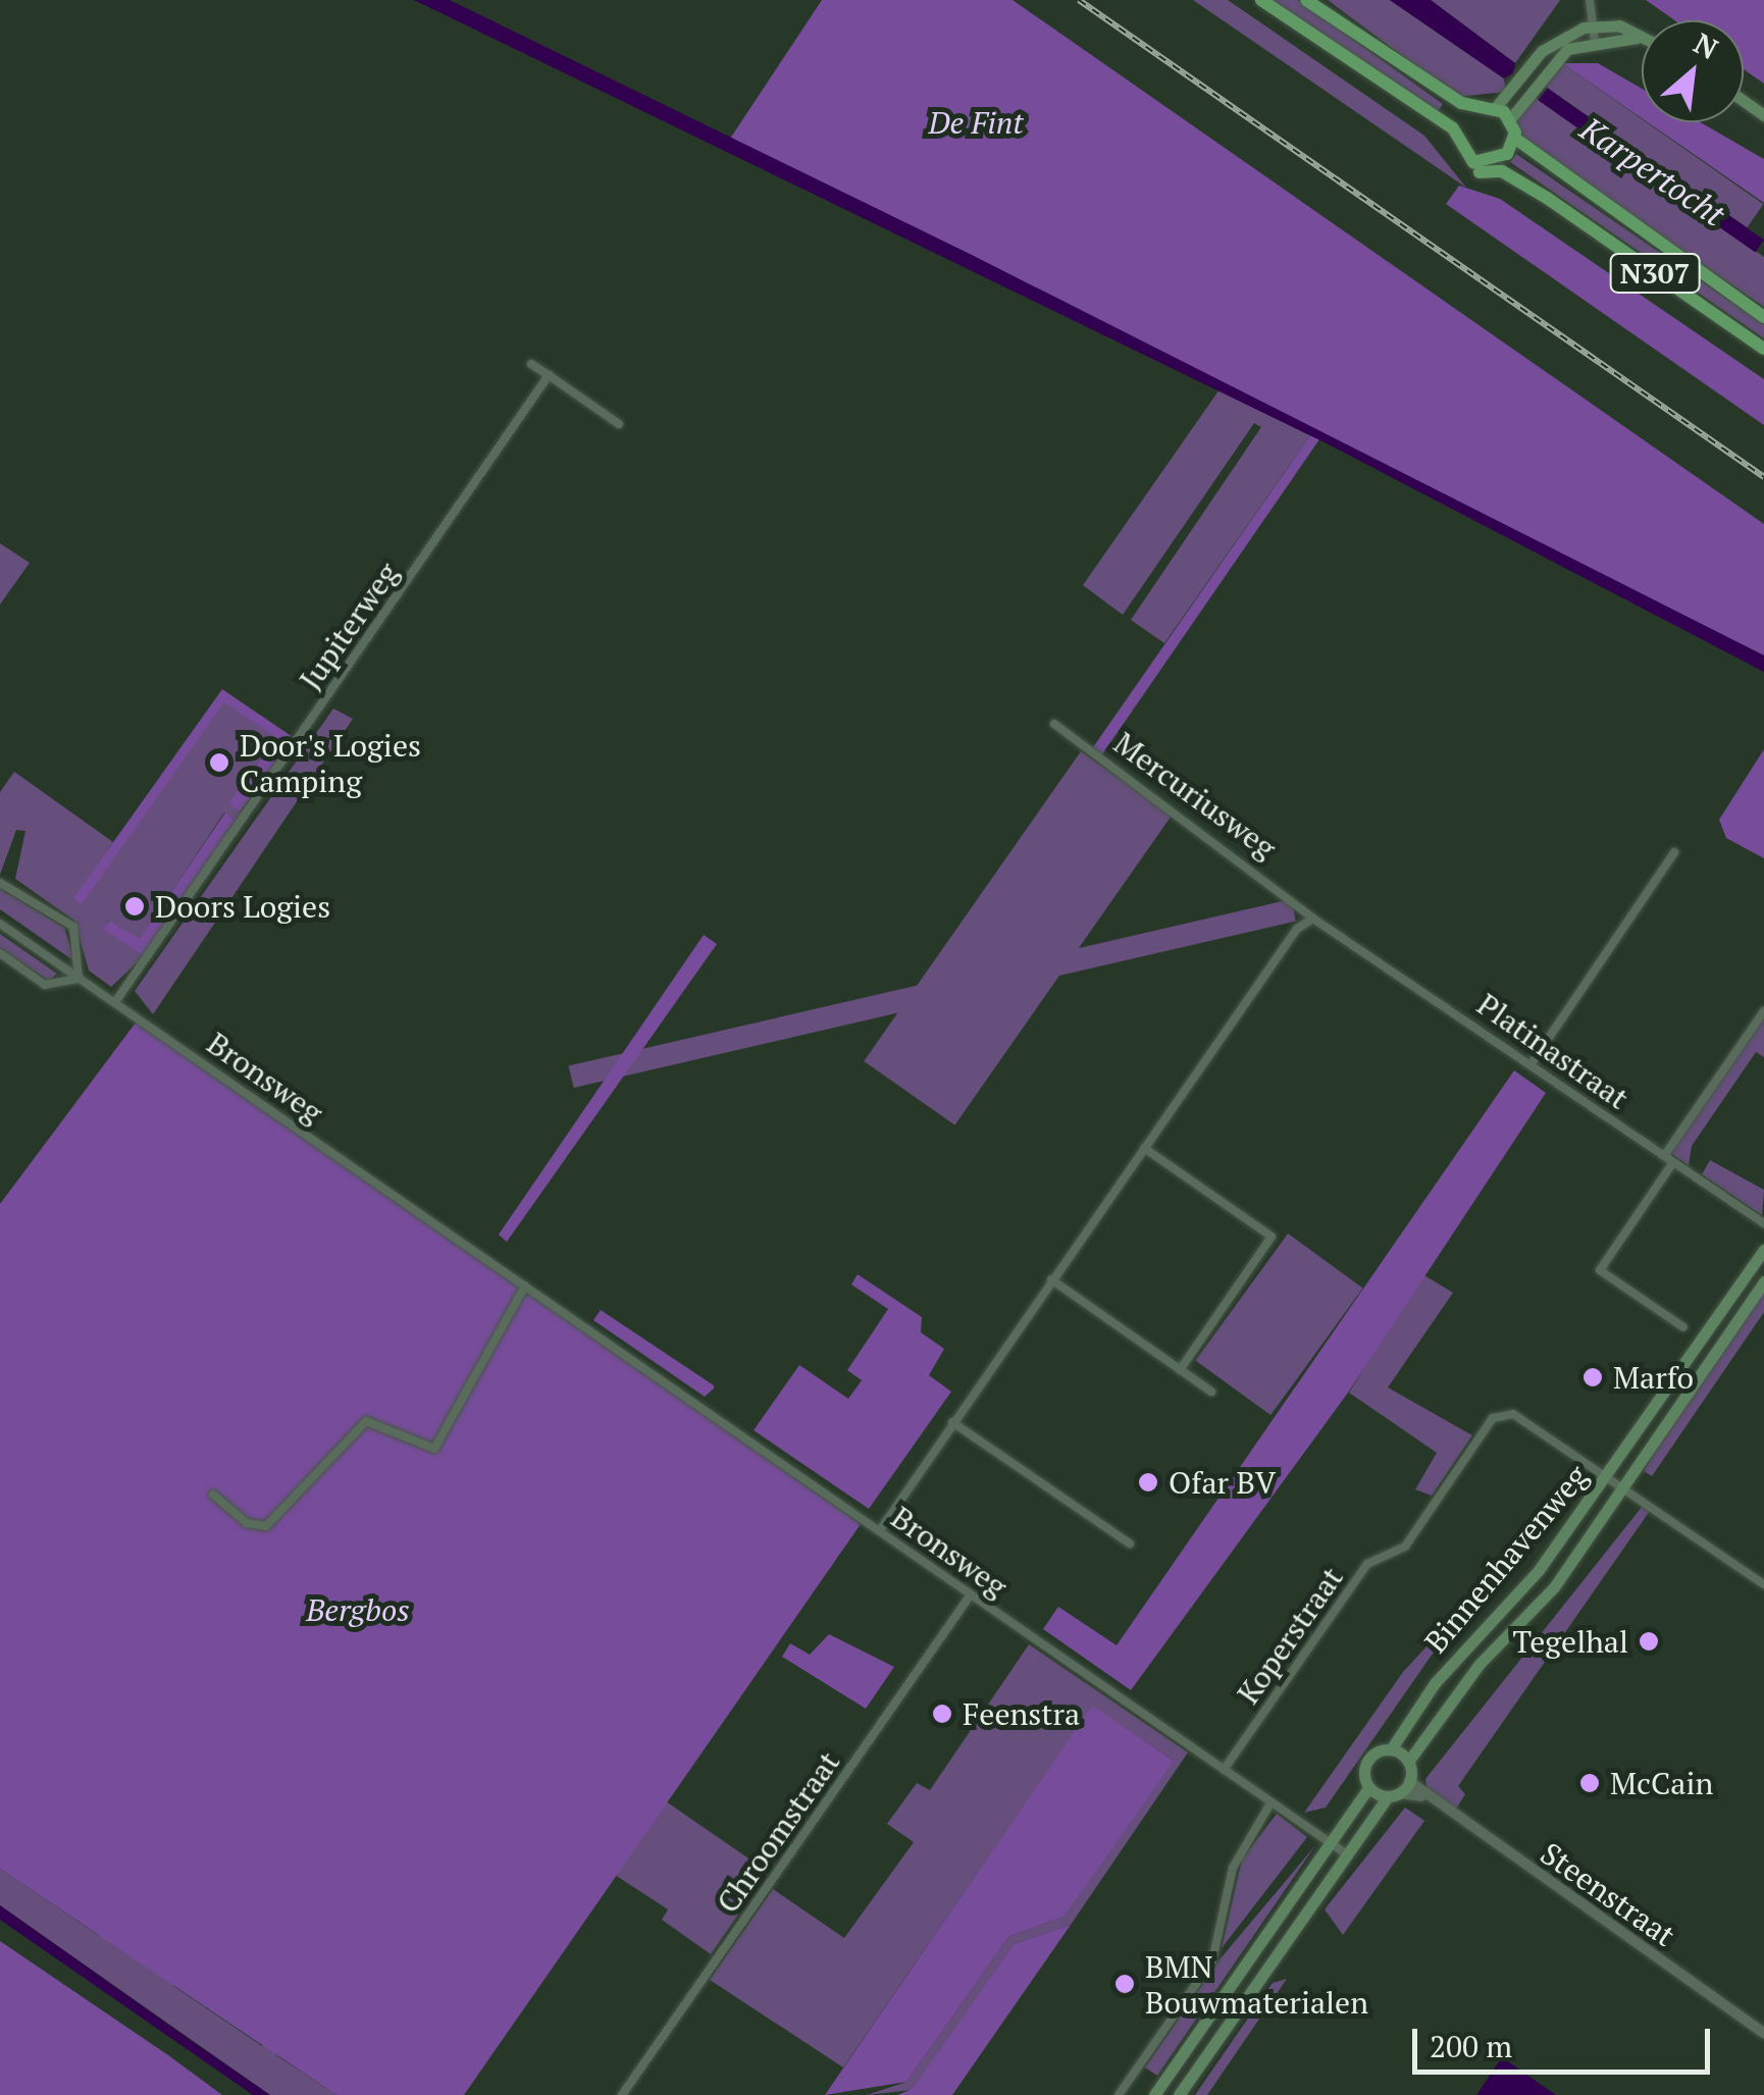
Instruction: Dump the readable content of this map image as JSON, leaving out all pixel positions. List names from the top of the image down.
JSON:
{
  "streets": {
    "main road": ["N307", "Binnenhavenweg"],
    "street": [
      "Jupiterweg",
      "Mercuriusweg",
      "Platinastraat",
      "Bronsweg",
      "Koperstraat",
      "Chroomstraat",
      "Steenstraat"
    ]
  },
  "crossings": [
    ["Jupiterweg", "Bronsweg"],
    ["Mercuriusweg", "Platinastraat"],
    ["Bronsweg", "Koperstraat"],
    ["Bronsweg", "Chroomstraat"],
    ["Binnenhavenweg", "Koperstraat"],
    ["Binnenhavenweg", "Steenstraat"]
  ],
  "water": ["Karpertocht"],
  "parks": ["De Fint", "Bergbos"],
  "places": [
    "Door's Logies Camping",
    "Doors Logies",
    "Marfo",
    "Ofar BV",
    "Tegelhal",
    "Feenstra",
    "McCain",
    "BMN Bouwmaterialen"
  ],
  "scale_bar": "200 m",
  "north": "top right"
}
